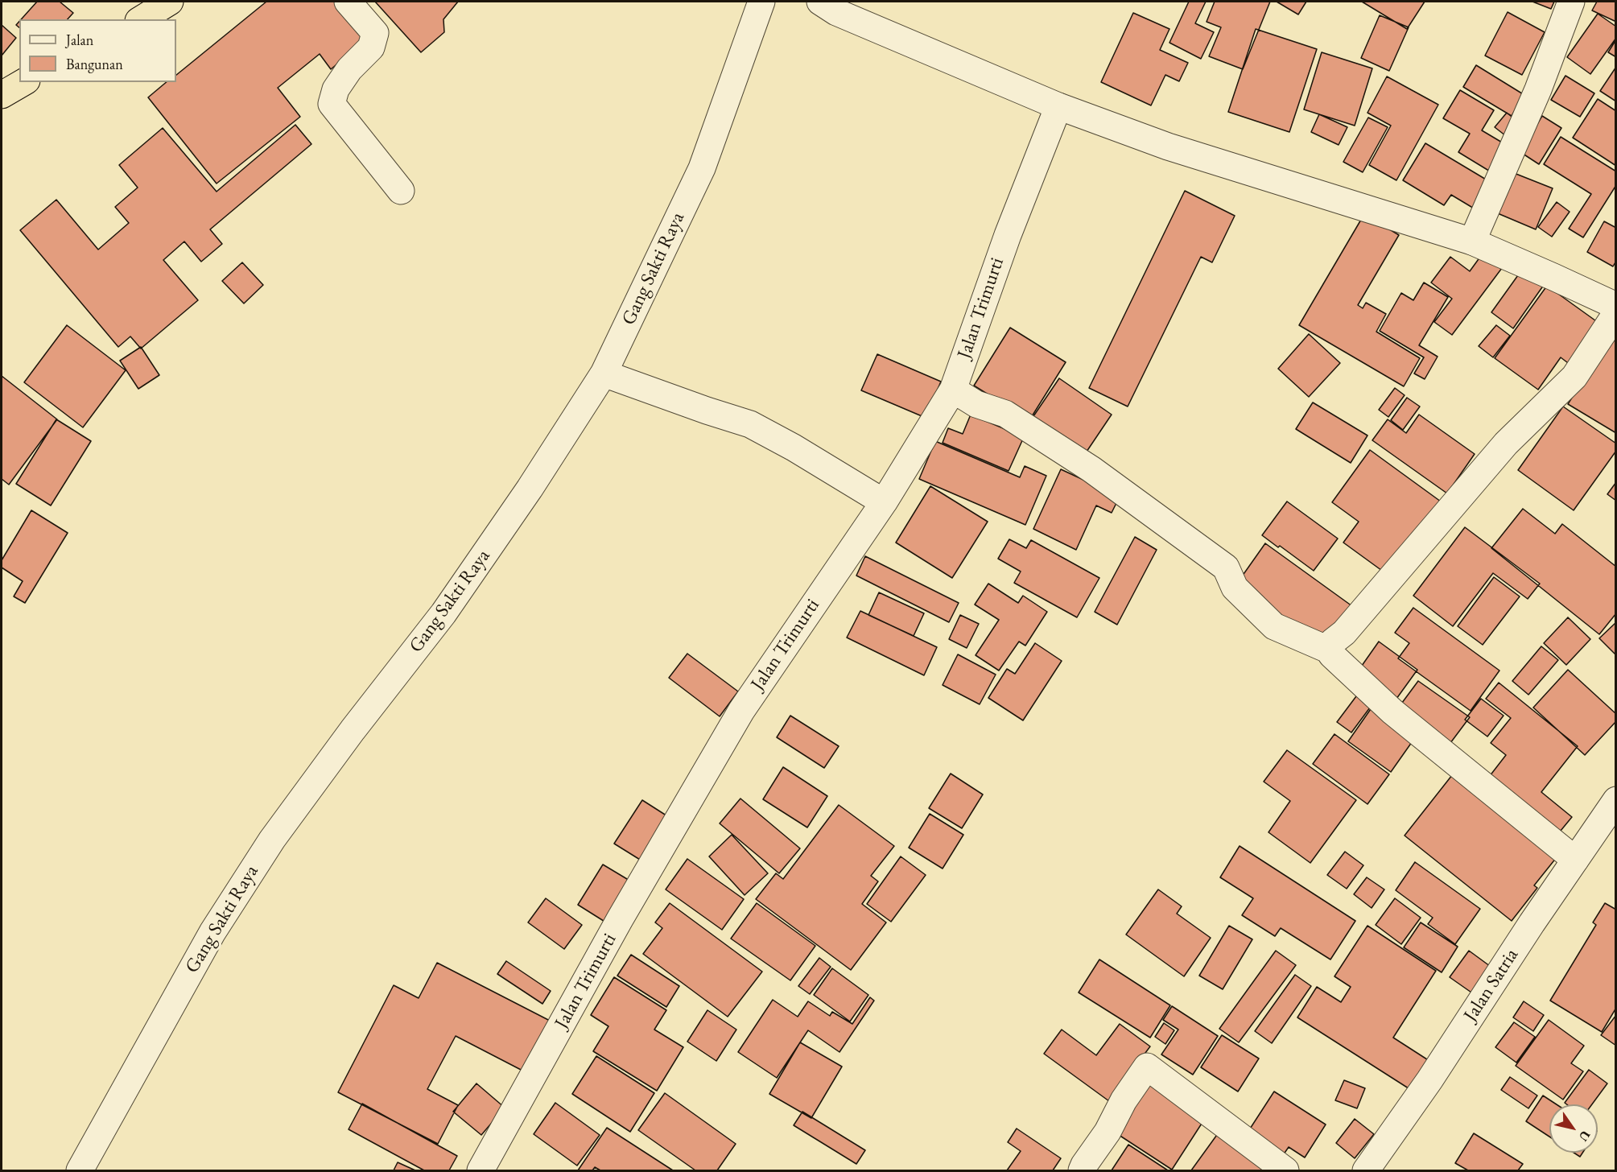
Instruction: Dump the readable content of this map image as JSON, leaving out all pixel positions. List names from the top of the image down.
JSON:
{
  "streets": {
    "street": ["Gang Sakti Raya", "Jalan Trimurti", "Jalan Satria"]
  },
  "legend": ["Jalan", "Bangunan"],
  "north": "bottom right"
}
